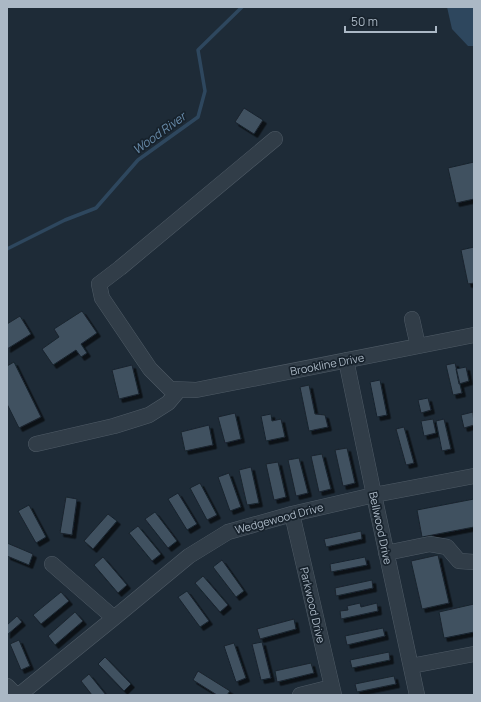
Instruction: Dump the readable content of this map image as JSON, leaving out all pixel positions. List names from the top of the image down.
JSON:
{
  "streets": {
    "street": [
      "Brookline Drive",
      "Wedgewood Drive",
      "Bellwood Drive",
      "Parkwood Drive"
    ]
  },
  "crossings": [
    ["Brookline Drive", "Bellwood Drive"],
    ["Wedgewood Drive", "Bellwood Drive"],
    ["Wedgewood Drive", "Parkwood Drive"]
  ],
  "water": ["Wood River"],
  "scale_bar": "50 m"
}
